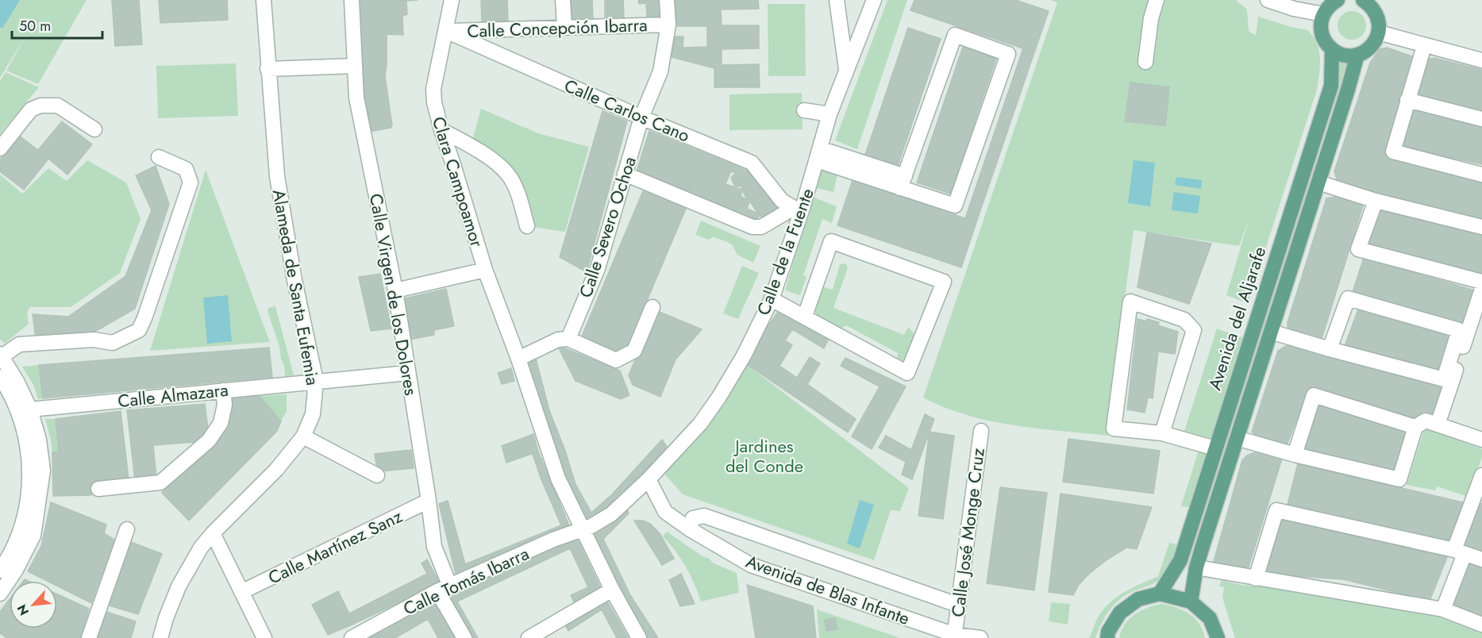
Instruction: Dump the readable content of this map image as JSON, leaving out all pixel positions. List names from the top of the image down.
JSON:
{
  "streets": {
    "main road": ["Avenida del Aljarafe"],
    "street": [
      "Calle Concepción Ibarra",
      "Calle Carlos Cano",
      "Clara Campoamor",
      "Calle Severo Ochoa",
      "Calle de la Fuente",
      "Alameda de Santa Eufemia",
      "Calle Virgen de los Dolores",
      "Calle Almazara",
      "Calle José Monge Cruz",
      "Calle Martínez Sanz",
      "Calle Tomás Ibarra",
      "Avenida de Blas Infante"
    ]
  },
  "crossings": [
    ["Calle Concepción Ibarra", "Calle Carlos Cano"],
    ["Calle Concepción Ibarra", "Clara Campoamor"],
    ["Calle Concepción Ibarra", "Calle Severo Ochoa"],
    ["Calle Carlos Cano", "Clara Campoamor"],
    ["Calle Carlos Cano", "Calle Severo Ochoa"],
    ["Calle Carlos Cano", "Calle de la Fuente"],
    ["Clara Campoamor", "Calle de la Fuente"],
    ["Clara Campoamor", "Calle Tomás Ibarra"],
    ["Calle de la Fuente", "Calle Tomás Ibarra"],
    ["Calle de la Fuente", "Avenida de Blas Infante"],
    ["Alameda de Santa Eufemia", "Calle Almazara"],
    ["Calle Virgen de los Dolores", "Calle Almazara"],
    ["Calle Virgen de los Dolores", "Calle Martínez Sanz"],
    ["Calle Virgen de los Dolores", "Calle Tomás Ibarra"],
    ["Calle José Monge Cruz", "Avenida de Blas Infante"]
  ],
  "parks": ["Jardines del Conde"],
  "scale_bar": "50 m",
  "north": "bottom left"
}
